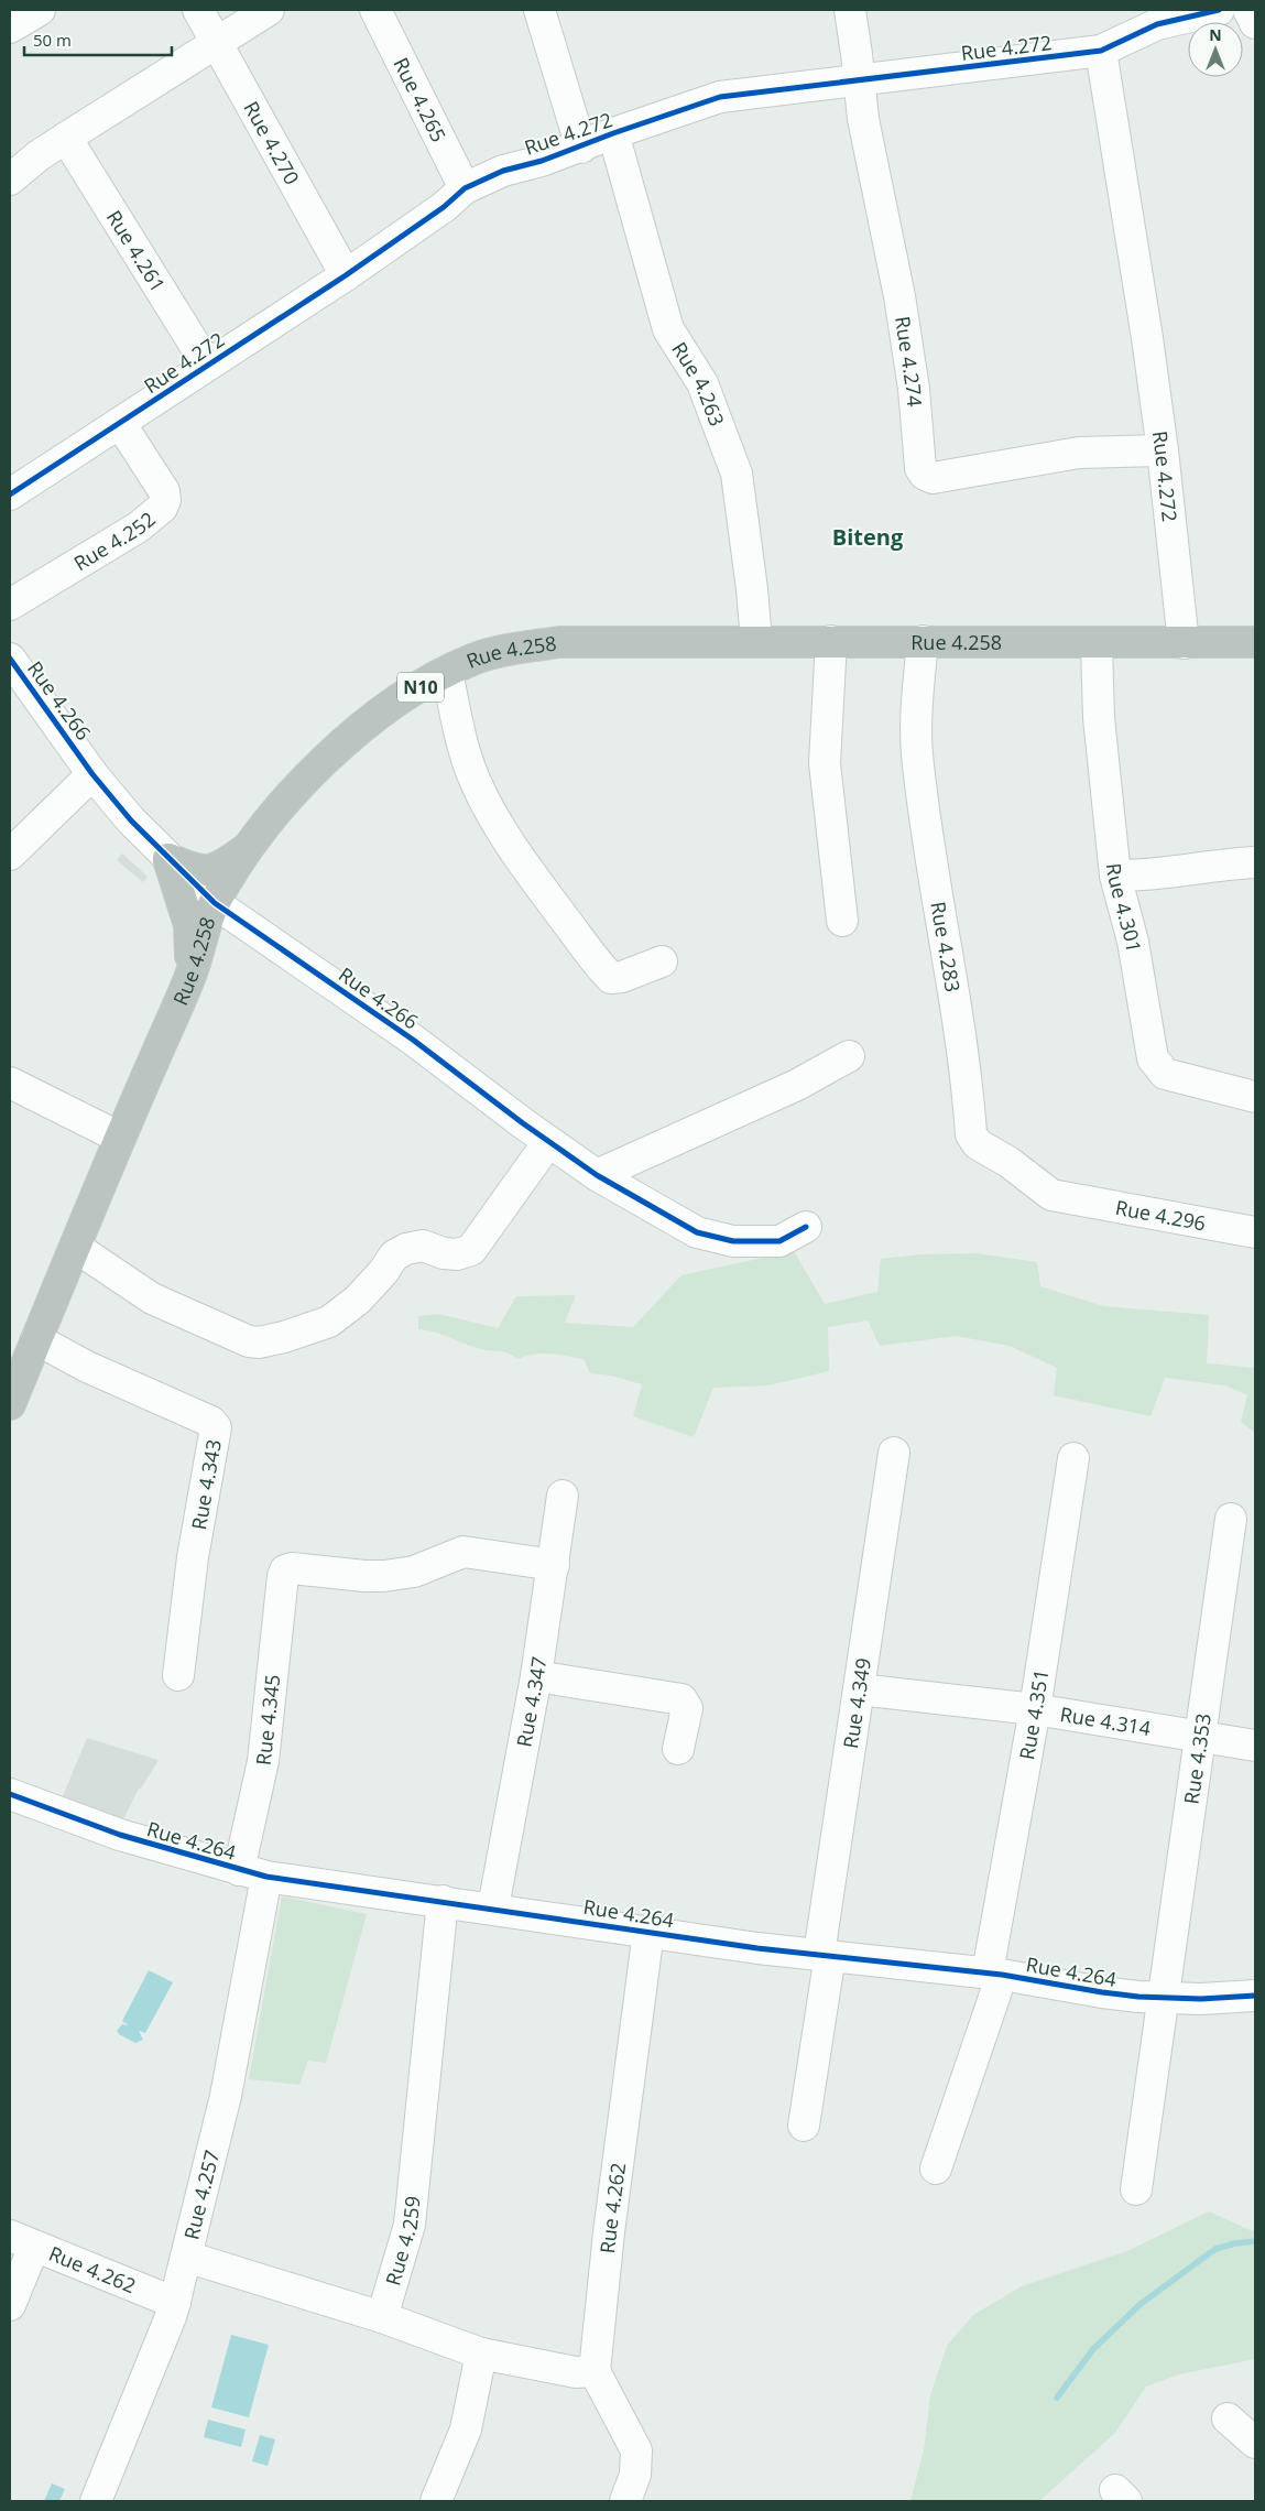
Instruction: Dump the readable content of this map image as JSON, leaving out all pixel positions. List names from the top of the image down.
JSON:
{
  "streets": {
    "highway": ["Rue 4.258", "N10"],
    "street": [
      "Rue 4.272",
      "Rue 4.265",
      "Rue 4.270",
      "Rue 4.261",
      "Rue 4.274",
      "Rue 4.263",
      "Rue 4.252",
      "Rue 4.266",
      "Rue 4.301",
      "Rue 4.283",
      "Rue 4.296",
      "Rue 4.343",
      "Rue 4.347",
      "Rue 4.349",
      "Rue 4.351",
      "Rue 4.345",
      "Rue 4.314",
      "Rue 4.353",
      "Rue 4.264",
      "Rue 4.257",
      "Rue 4.262",
      "Rue 4.259"
    ]
  },
  "crossings": [
    ["Rue 4.272", "Rue 4.265"],
    ["Rue 4.272", "Rue 4.270"],
    ["Rue 4.272", "Rue 4.261"],
    ["Rue 4.272", "Rue 4.274"],
    ["Rue 4.272", "Rue 4.263"],
    ["Rue 4.272", "Rue 4.252"],
    ["Rue 4.272", "Rue 4.258"],
    ["Rue 4.263", "Rue 4.258"],
    ["Rue 4.258", "Rue 4.266"],
    ["Rue 4.258", "Rue 4.301"],
    ["Rue 4.258", "Rue 4.283"],
    ["Rue 4.258", "Rue 4.343"],
    ["Rue 4.283", "Rue 4.296"],
    ["Rue 4.347", "Rue 4.345"],
    ["Rue 4.347", "Rue 4.264"],
    ["Rue 4.349", "Rue 4.314"],
    ["Rue 4.349", "Rue 4.264"],
    ["Rue 4.351", "Rue 4.314"],
    ["Rue 4.351", "Rue 4.264"],
    ["Rue 4.345", "Rue 4.264"],
    ["Rue 4.345", "Rue 4.257"],
    ["Rue 4.314", "Rue 4.353"],
    ["Rue 4.353", "Rue 4.264"],
    ["Rue 4.264", "Rue 4.257"],
    ["Rue 4.264", "Rue 4.262"],
    ["Rue 4.264", "Rue 4.259"],
    ["Rue 4.257", "Rue 4.262"]
  ],
  "districts": ["Biteng"],
  "scale_bar": "50 m",
  "north": "top"
}
